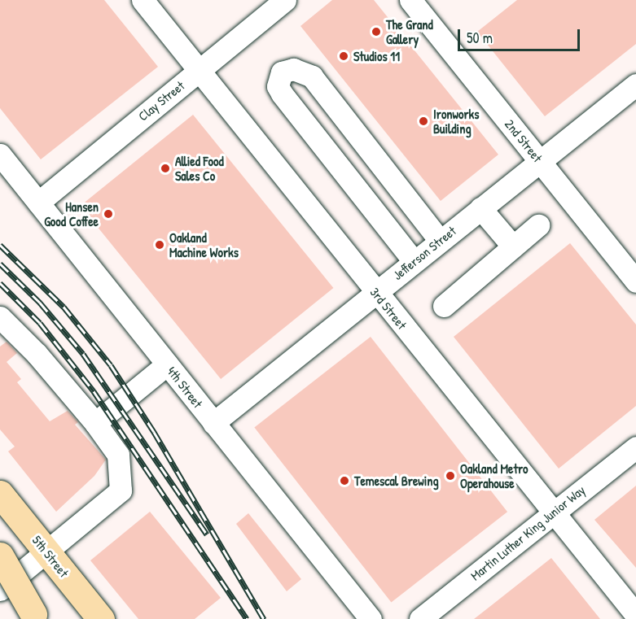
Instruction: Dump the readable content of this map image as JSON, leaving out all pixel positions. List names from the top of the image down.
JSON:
{
  "streets": {
    "main road": ["5th Street"],
    "street": [
      "Clay Street",
      "2nd Street",
      "Jefferson Street",
      "3rd Street",
      "4th Street",
      "Martin Luther King Junior Way"
    ]
  },
  "crossings": [
    ["Clay Street", "3rd Street"],
    ["Clay Street", "4th Street"],
    ["2nd Street", "Jefferson Street"],
    ["Jefferson Street", "3rd Street"],
    ["Jefferson Street", "4th Street"],
    ["3rd Street", "Martin Luther King Junior Way"]
  ],
  "places": [
    "The Grand Gallery",
    "Studios 11",
    "Ironworks Building",
    "Allied Food Sales Co",
    "Hansen Good Coffee",
    "Oakland Machine Works",
    "Oakland Metro Operahouse",
    "Temescal Brewing"
  ],
  "scale_bar": "50 m"
}
